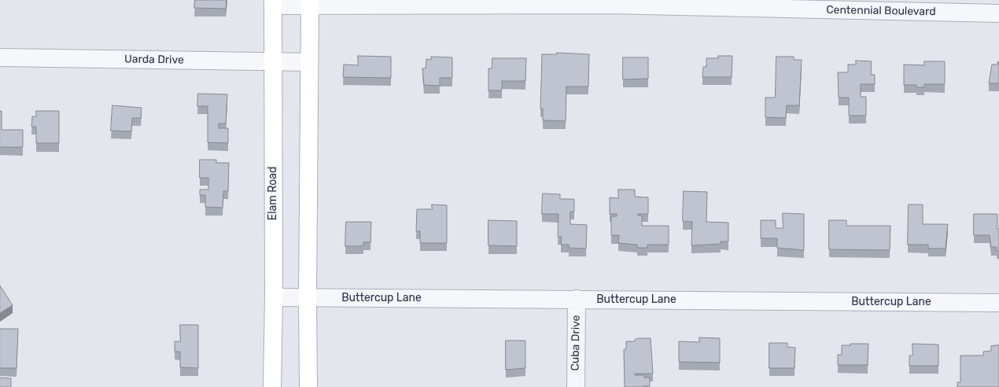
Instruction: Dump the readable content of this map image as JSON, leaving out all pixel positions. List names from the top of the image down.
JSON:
{
  "streets": {
    "main road": ["Elam Road"],
    "street": [
      "Centennial Boulevard",
      "Uarda Drive",
      "Buttercup Lane",
      "Cuba Drive"
    ]
  },
  "crossings": [
    ["Centennial Boulevard", "Elam Road"],
    ["Uarda Drive", "Elam Road"],
    ["Elam Road", "Buttercup Lane"],
    ["Buttercup Lane", "Cuba Drive"]
  ]
}
